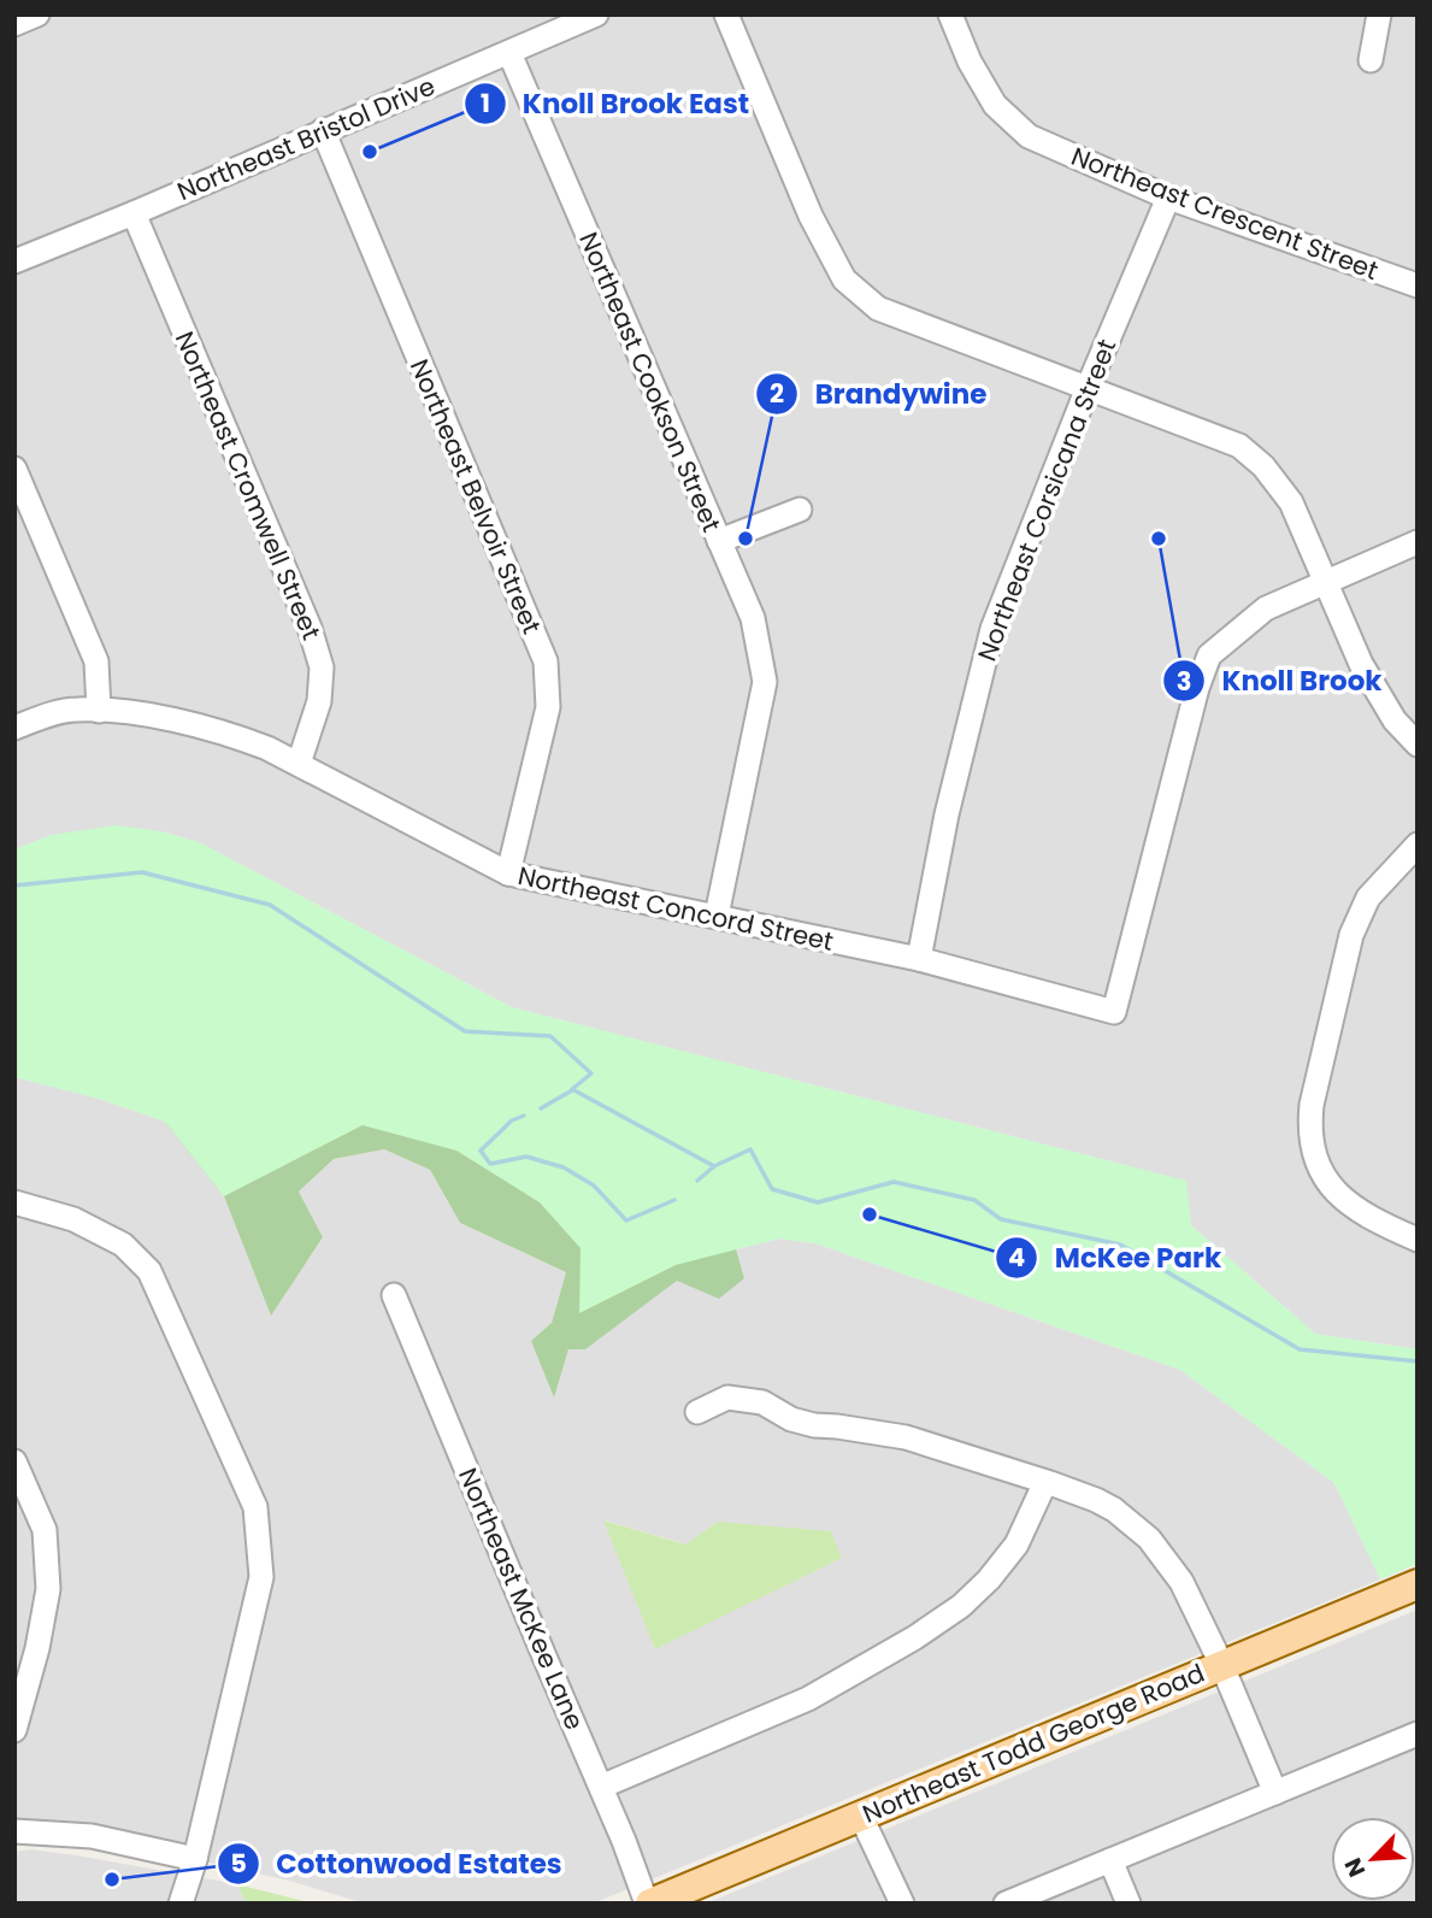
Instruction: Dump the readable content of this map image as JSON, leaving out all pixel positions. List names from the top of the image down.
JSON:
{
  "streets": {
    "main road": ["Northeast Todd George Road"],
    "street": [
      "Northeast Bristol Drive",
      "Northeast Crescent Street",
      "Northeast Cookson Street",
      "Northeast Cromwell Street",
      "Northeast Belvoir Street",
      "Northeast Corsicana Street",
      "Northeast Concord Street",
      "Northeast McKee Lane"
    ]
  },
  "crossings": [
    ["Northeast Bristol Drive", "Northeast Cookson Street"],
    ["Northeast Bristol Drive", "Northeast Cromwell Street"],
    ["Northeast Bristol Drive", "Northeast Belvoir Street"],
    ["Northeast Crescent Street", "Northeast Corsicana Street"],
    ["Northeast Cookson Street", "Northeast Concord Street"],
    ["Northeast Cromwell Street", "Northeast Concord Street"],
    ["Northeast Belvoir Street", "Northeast Concord Street"],
    ["Northeast Corsicana Street", "Northeast Concord Street"],
    ["Northeast McKee Lane", "Northeast Todd George Road"]
  ],
  "places": [
    "Knoll Brook East",
    "Brandywine",
    "Knoll Brook",
    "McKee Park",
    "Cottonwood Estates"
  ],
  "north": "bottom left"
}
